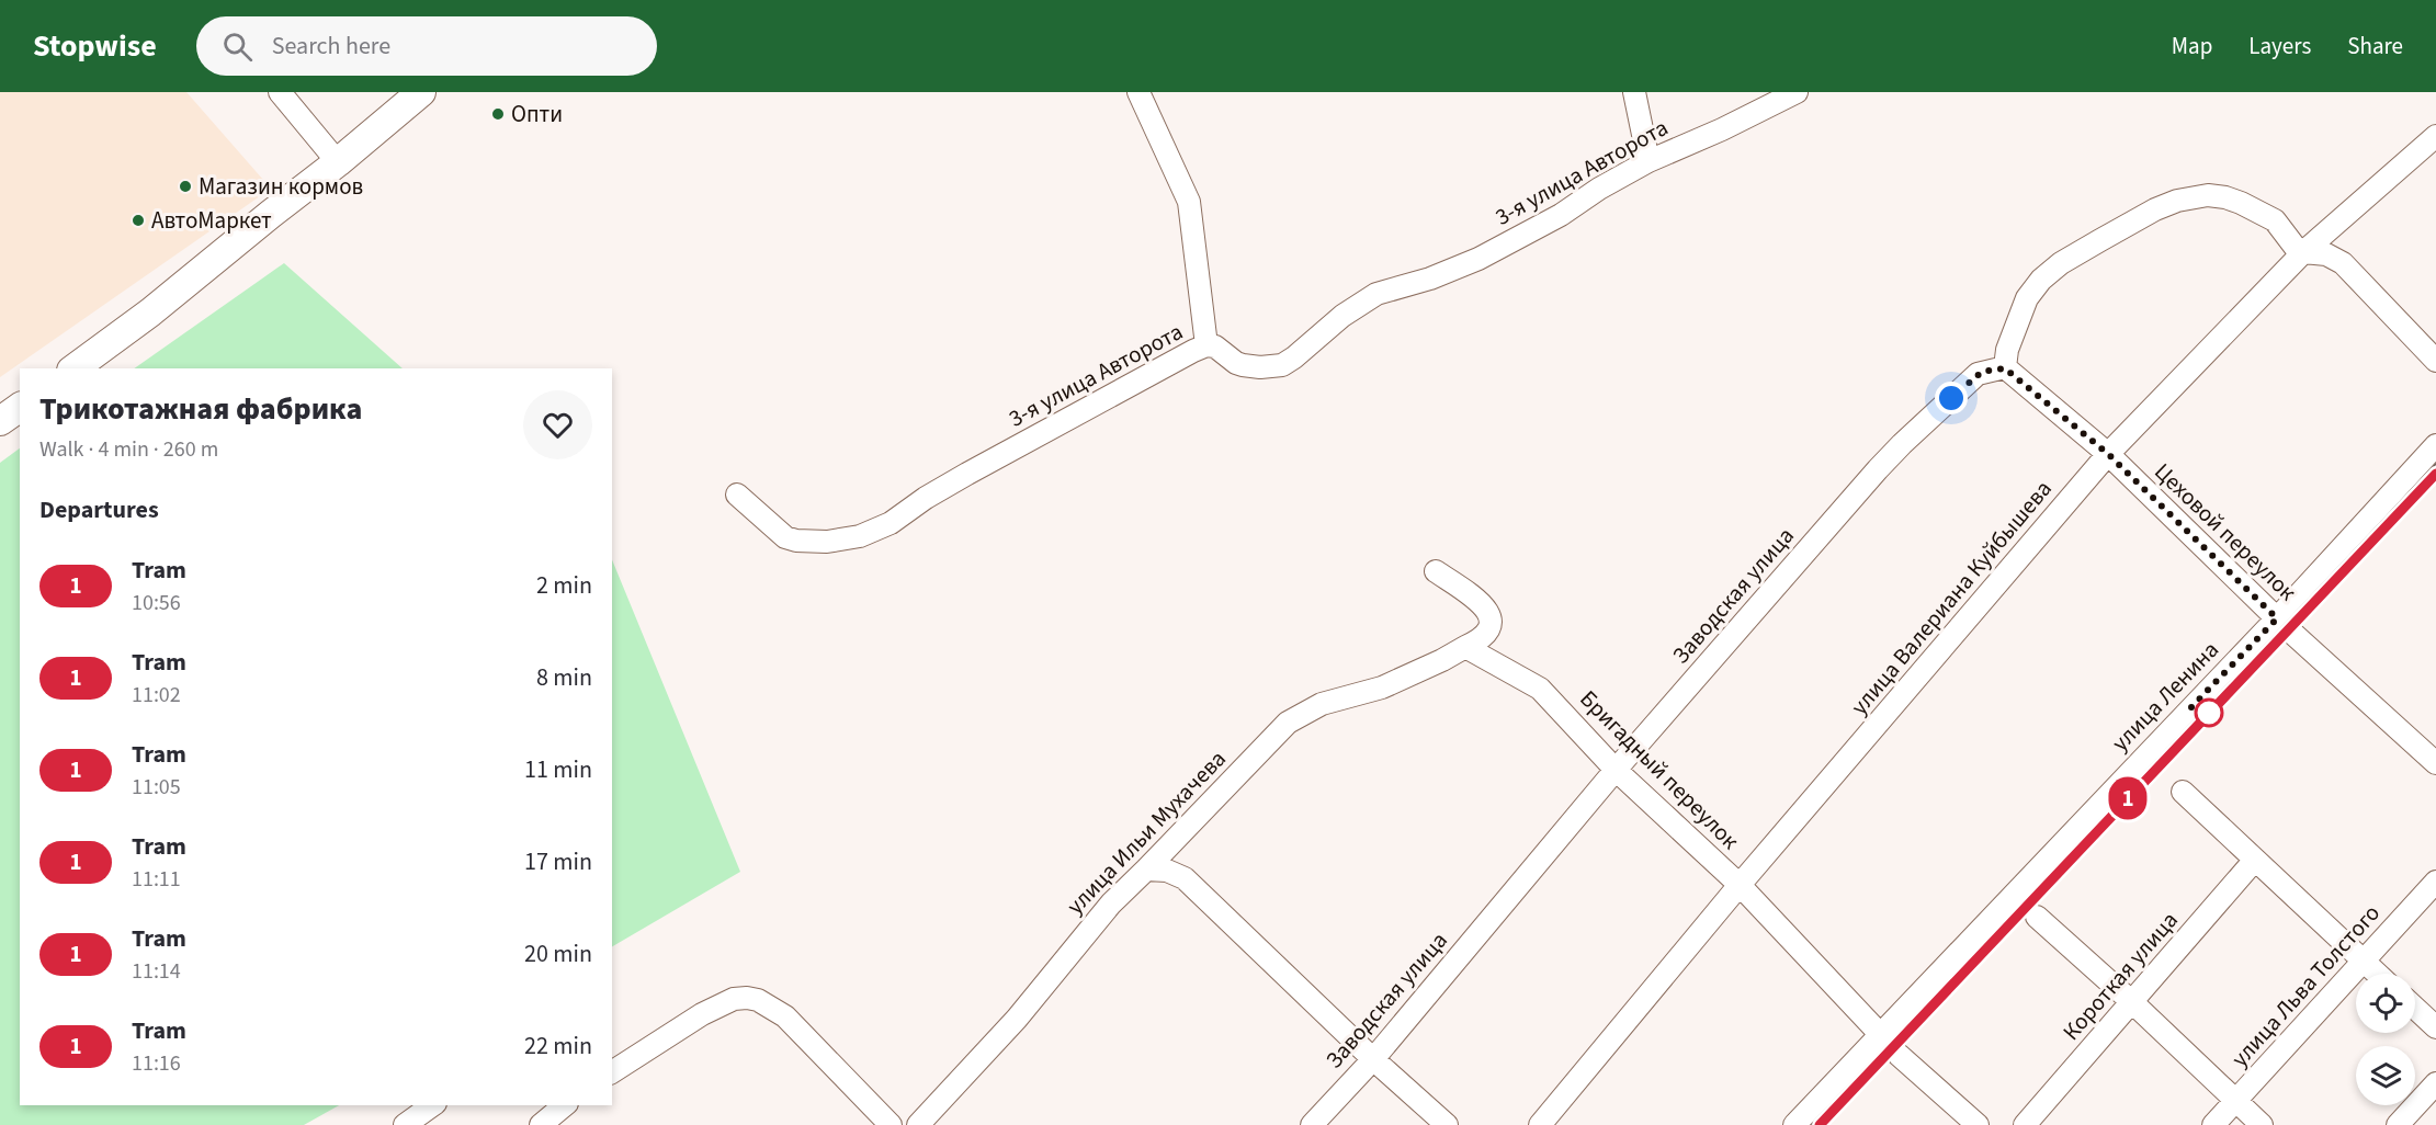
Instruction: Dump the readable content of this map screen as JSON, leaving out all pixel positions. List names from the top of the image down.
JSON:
{
  "streets": {
    "street": [
      "3-я улица Авторота",
      "Цеховой переулок",
      "Заводская улица",
      "улица Валериана Куйбышева",
      "улица Ленина",
      "Бригадный переулок",
      "улица Ильи Мухачева",
      "Короткая улица",
      "улица Льва Толстого"
    ]
  },
  "crossings": [
    ["Цеховой переулок", "Заводская улица"],
    ["Цеховой переулок", "улица Валериана Куйбышева"],
    ["Цеховой переулок", "улица Ленина"],
    ["Заводская улица", "Бригадный переулок"],
    ["улица Валериана Куйбышева", "Бригадный переулок"],
    ["улица Ленина", "Бригадный переулок"],
    ["Бригадный переулок", "улица Ильи Мухачева"]
  ],
  "places": ["Опти", "Магазин кормов", "АвтоМаркет"],
  "lines": ["tram line 1"],
  "page": {
    "header": "Stopwise",
    "search": "Search here",
    "nav": ["Map", "Layers", "Share"],
    "on_map": "1",
    "heading": [
      ["Трикотажная фабрика", "Walk · 4 min · 260 m"],
      "Departures"
    ],
    "list": [
      {
        "mark": "1",
        "name": "Tram",
        "note": "10:56",
        "value": "2 min"
      },
      {
        "mark": "1",
        "name": "Tram",
        "note": "11:02",
        "value": "8 min"
      },
      {
        "mark": "1",
        "name": "Tram",
        "note": "11:05",
        "value": "11 min"
      },
      {
        "mark": "1",
        "name": "Tram",
        "note": "11:11",
        "value": "17 min"
      },
      {
        "mark": "1",
        "name": "Tram",
        "note": "11:14",
        "value": "20 min"
      },
      {
        "mark": "1",
        "name": "Tram",
        "note": "11:16",
        "value": "22 min"
      }
    ]
  }
}
